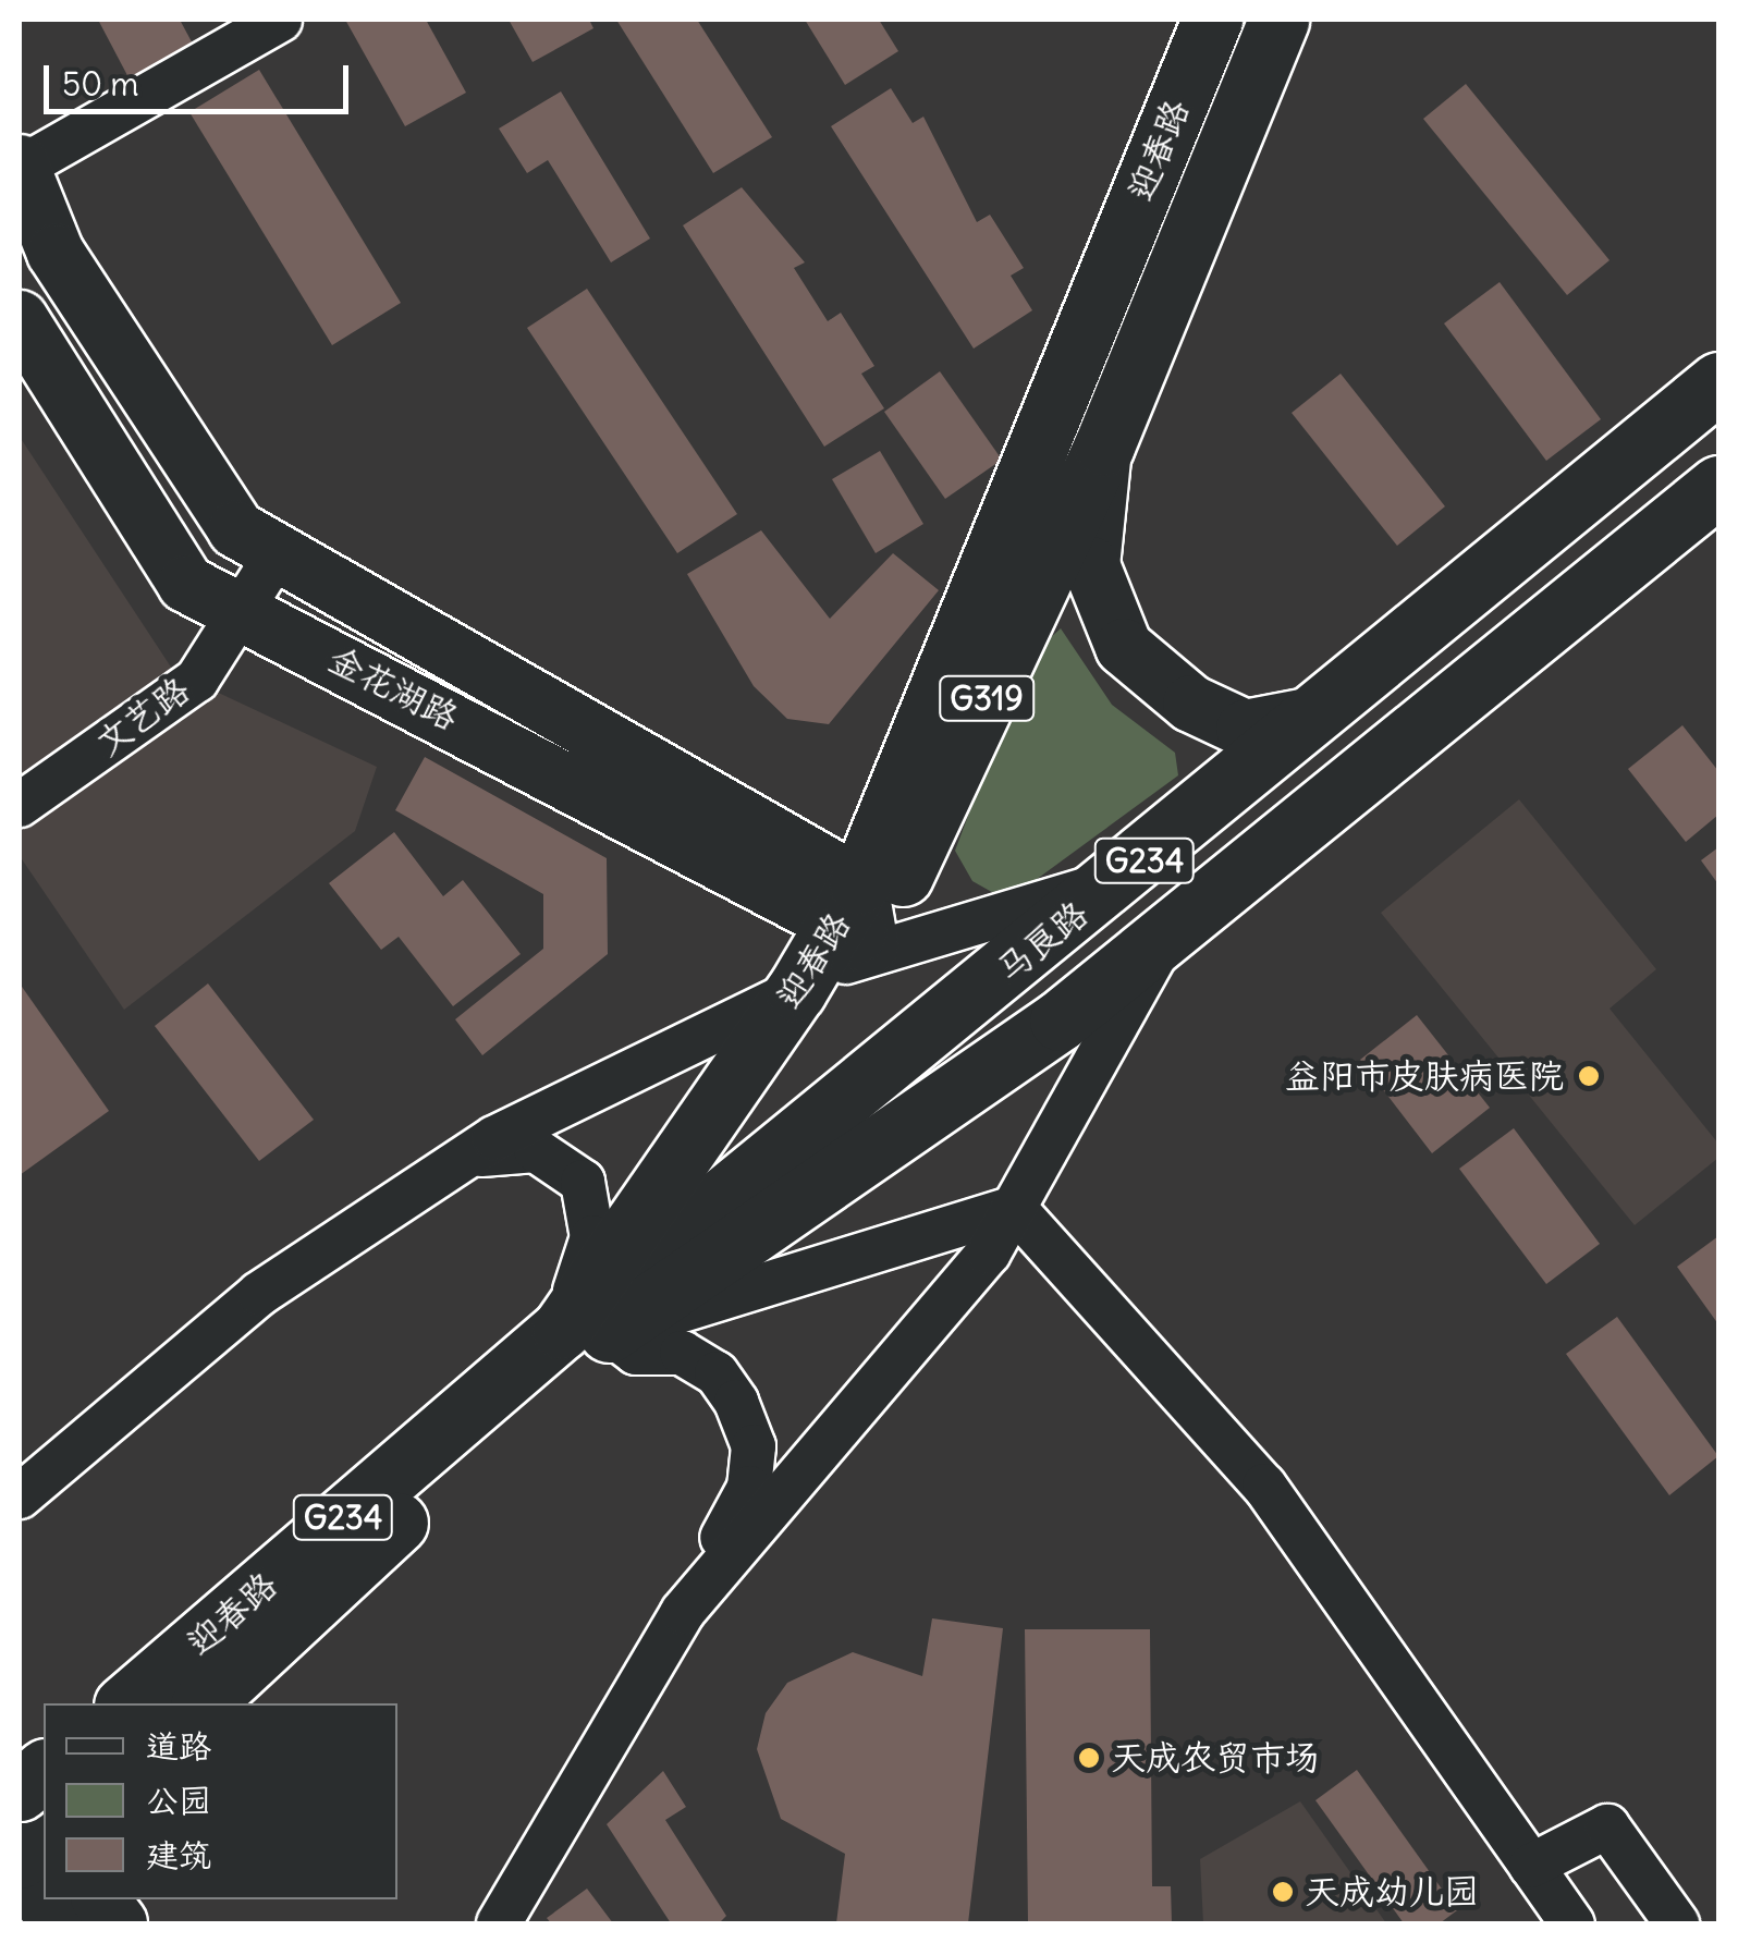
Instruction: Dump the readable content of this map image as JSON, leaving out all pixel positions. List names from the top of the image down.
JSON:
{
  "streets": {
    "highway": [
      "迎春路",
      "G319",
      "G234",
      "马良路"
    ],
    "main road": ["金花湖路"],
    "street": ["文艺路"]
  },
  "crossings": [
    ["迎春路", "金花湖路"],
    ["迎春路", "马良路"],
    ["金花湖路", "文艺路"]
  ],
  "places": ["益阳市皮肤病医院", "天成农贸市场", "天成幼儿园"],
  "legend": ["道路", "公园", "建筑"],
  "scale_bar": "50 m"
}
